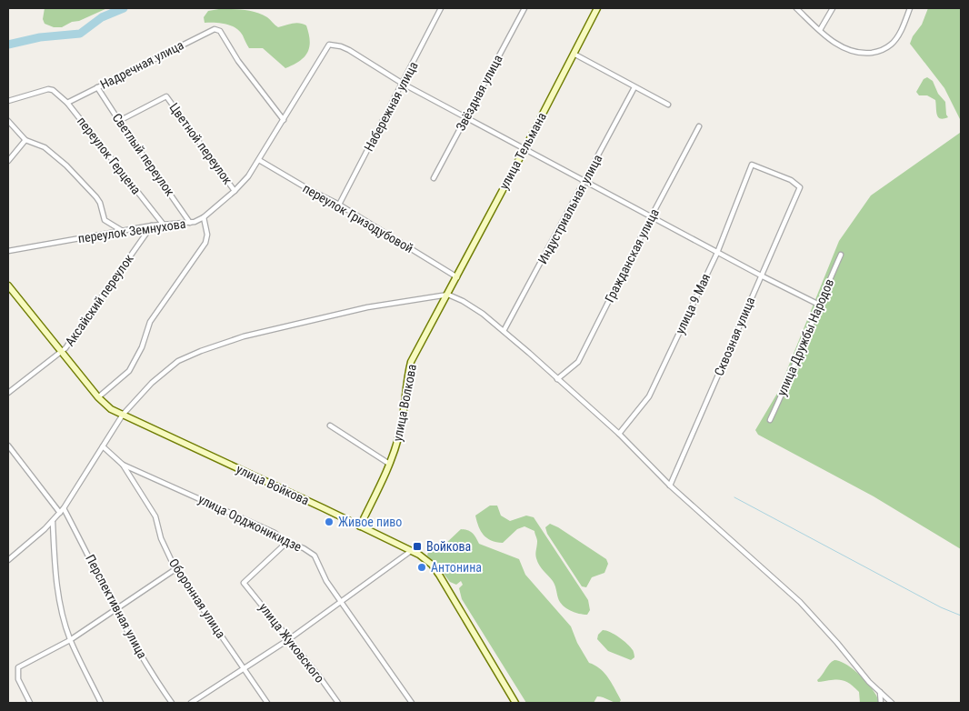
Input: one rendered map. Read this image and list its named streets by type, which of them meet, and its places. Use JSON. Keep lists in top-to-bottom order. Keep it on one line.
{"streets":{"street":["Надречная улица","Звёздная улица","Набережная улица","Цветной переулок","улица Тельмана","Светлый переулок","переулок Герцена","Индустриальная улица","переулок Гризодубовой","переулок Земнухова","Гражданская улица","Аксайский переулок","улица 9 Мая","Сквозная улица","улица Дружбы Народов","улица Волкова","улица Войкова","улица Орджоникидзе","Оборонная улица","Перспективная улица","улица Жуковского"]},"crossings":[["Надречная улица","Светлый переулок"],["Надречная улица","переулок Герцена"],["Надречная улица","переулок Земнухова"],["Набережная улица","переулок Гризодубовой"],["Набережная улица","переулок Земнухова"],["Цветной переулок","Светлый переулок"],["Цветной переулок","переулок Земнухова"],["улица Тельмана","переулок Гризодубовой"],["улица Тельмана","улица Волкова"],["Светлый переулок","переулок Земнухова"],["переулок Герцена","переулок Земнухова"],["переулок Гризодубовой","переулок Земнухова"],["переулок Земнухова","Аксайский переулок"],["Аксайский переулок","улица Войкова"],["улица 9 Мая","Сквозная улица"],["улица Волкова","улица Войкова"],["улица Орджоникидзе","Оборонная улица"],["улица Орджоникидзе","улица Жуковского"]],"places":{"other":["Живое пиво","Антонина"],"transit":["Войкова"]}}
